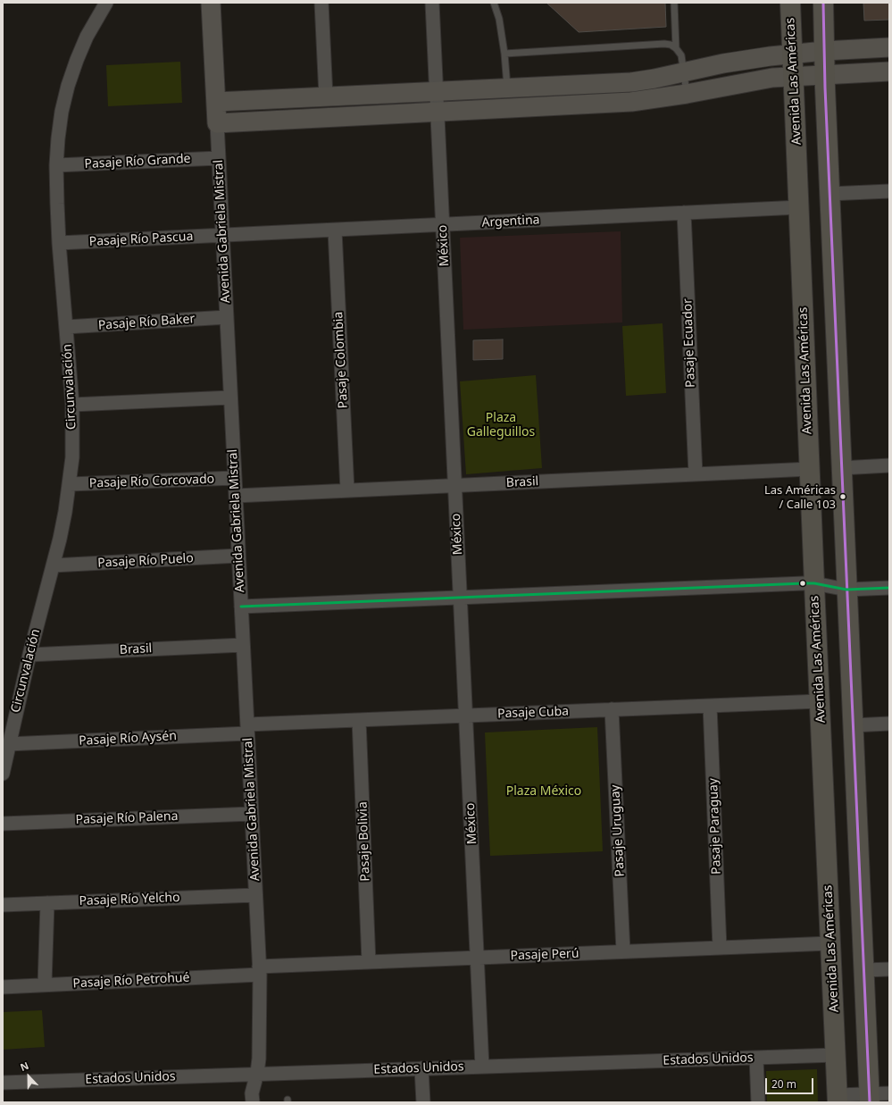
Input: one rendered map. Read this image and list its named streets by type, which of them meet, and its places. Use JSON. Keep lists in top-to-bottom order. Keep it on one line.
{"streets":{"main road":["Avenida Las Américas"],"street":["Pasaje Río Grande","Argentina","Avenida Gabriela Mistral","Pasaje Río Pascua","México","Pasaje Río Baker","Pasaje Ecuador","Pasaje Colombia","Circunvalación","Pasaje Río Corcovado","Brasil","Pasaje Río Puelo","Pasaje Cuba","Pasaje Río Aysén","Pasaje Río Palena","Pasaje Paraguay","Pasaje Uruguay","Pasaje Bolivia","Pasaje Río Yelcho","Pasaje Perú","Pasaje Río Petrohué","Estados Unidos"]},"crossings":[["Avenida Las Américas","Argentina"],["Avenida Las Américas","Brasil"],["Avenida Las Américas","Pasaje Cuba"],["Avenida Las Américas","Pasaje Perú"],["Avenida Las Américas","Estados Unidos"],["Pasaje Río Grande","Avenida Gabriela Mistral"],["Pasaje Río Grande","Circunvalación"],["Argentina","Avenida Gabriela Mistral"],["Argentina","Pasaje Río Pascua"],["Argentina","México"],["Argentina","Pasaje Ecuador"],["Argentina","Pasaje Colombia"],["Avenida Gabriela Mistral","Pasaje Río Pascua"],["Avenida Gabriela Mistral","Pasaje Río Baker"],["Avenida Gabriela Mistral","Pasaje Río Corcovado"],["Avenida Gabriela Mistral","Brasil"],["Avenida Gabriela Mistral","Pasaje Río Puelo"],["Avenida Gabriela Mistral","Pasaje Cuba"],["Avenida Gabriela Mistral","Pasaje Río Aysén"],["Avenida Gabriela Mistral","Pasaje Río Palena"],["Avenida Gabriela Mistral","Pasaje Río Yelcho"],["Avenida Gabriela Mistral","Pasaje Perú"],["Avenida Gabriela Mistral","Pasaje Río Petrohué"],["Avenida Gabriela Mistral","Estados Unidos"],["Pasaje Río Pascua","Circunvalación"],["México","Brasil"],["México","Pasaje Cuba"],["México","Pasaje Perú"],["México","Estados Unidos"],["Pasaje Río Baker","Circunvalación"],["Pasaje Ecuador","Brasil"],["Pasaje Colombia","Brasil"],["Circunvalación","Pasaje Río Corcovado"],["Circunvalación","Brasil"],["Circunvalación","Pasaje Río Puelo"],["Circunvalación","Pasaje Río Aysén"],["Pasaje Cuba","Pasaje Río Aysén"],["Pasaje Cuba","Pasaje Paraguay"],["Pasaje Cuba","Pasaje Uruguay"],["Pasaje Cuba","Pasaje Bolivia"],["Pasaje Paraguay","Pasaje Perú"],["Pasaje Uruguay","Pasaje Perú"],["Pasaje Bolivia","Pasaje Perú"],["Pasaje Perú","Pasaje Río Petrohué"]],"parks":["Plaza Galleguillos","Plaza México"],"places":["Las Américas / Calle 103"],"scale_bar":"20 m","north":"top"}
